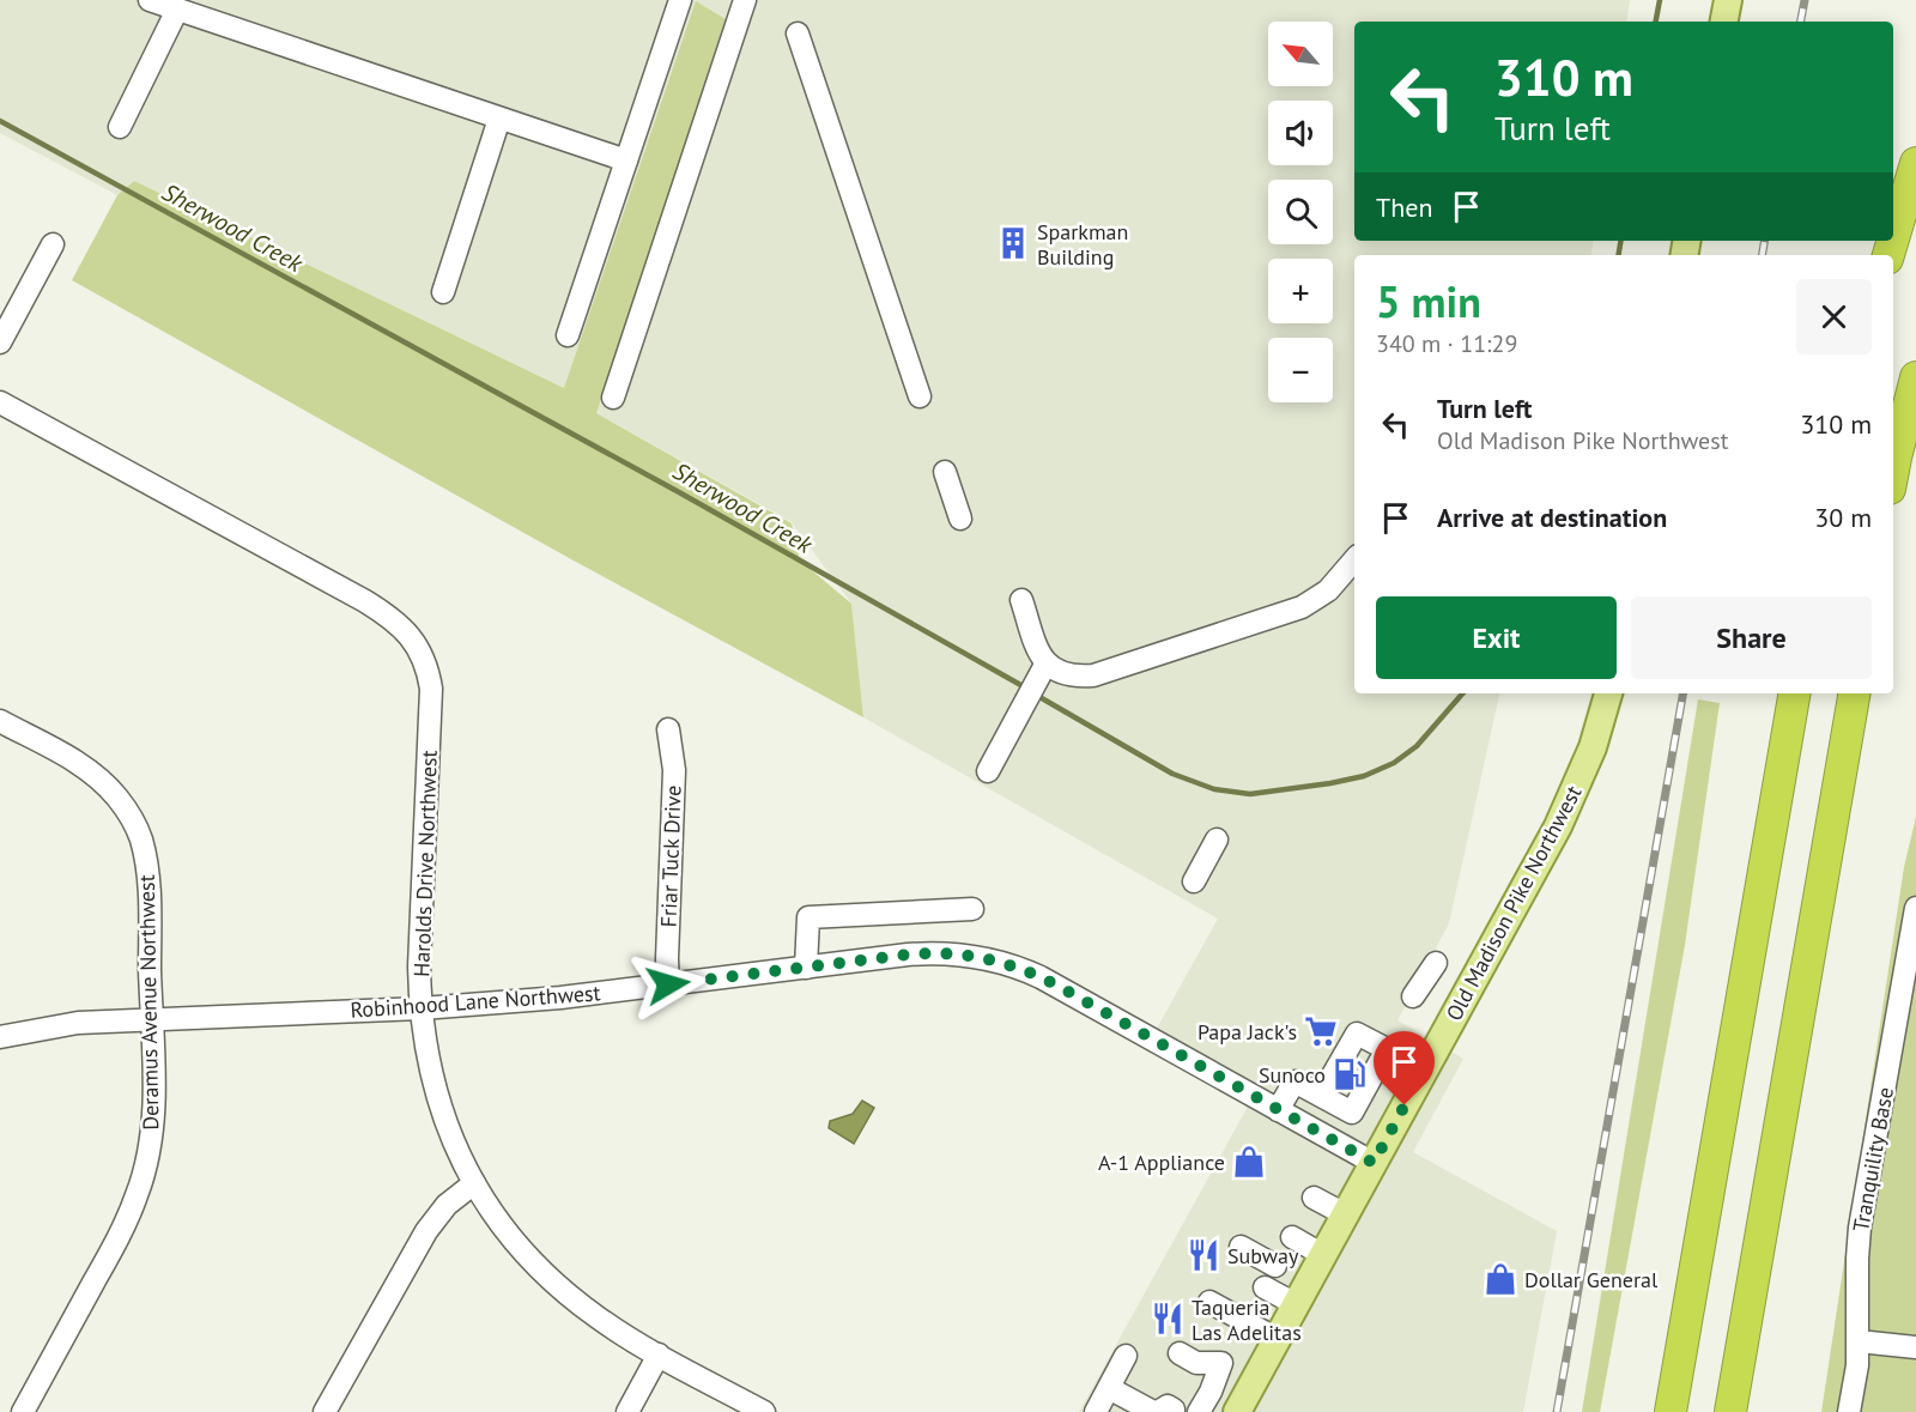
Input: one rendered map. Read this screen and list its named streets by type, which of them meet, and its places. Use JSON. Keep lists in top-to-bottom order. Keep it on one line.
{"streets":{"main road":["Old Madison Pike Northwest"],"street":["Friar Tuck Drive","Harolds Drive Northwest","Robinhood Lane Northwest","Deramus Avenue Northwest","Tranquility Base"]},"crossings":[["Friar Tuck Drive","Robinhood Lane Northwest"],["Harolds Drive Northwest","Robinhood Lane Northwest"],["Old Madison Pike Northwest","Robinhood Lane Northwest"],["Robinhood Lane Northwest","Deramus Avenue Northwest"]],"water":["Sherwood Creek"],"places":{"building":["Sparkman Building"],"supermarket":["Papa Jack's"],"fuel station":["Sunoco"],"shop":["A-1 Appliance","Dollar General"],"restaurant":["Subway","Taqueria Las Adelitas"]},"north":"top left","page":{"map_buttons":["+","−"],"turn":["310 m","Turn left"],"then":"Then","heading":["5 min","340 m · 11:29"],"list":[{"name":"Turn left","note":"Old Madison Pike Northwest","value":"310 m"},{"name":"Arrive at destination","value":"30 m"}],"buttons":["Exit","Share"]}}
